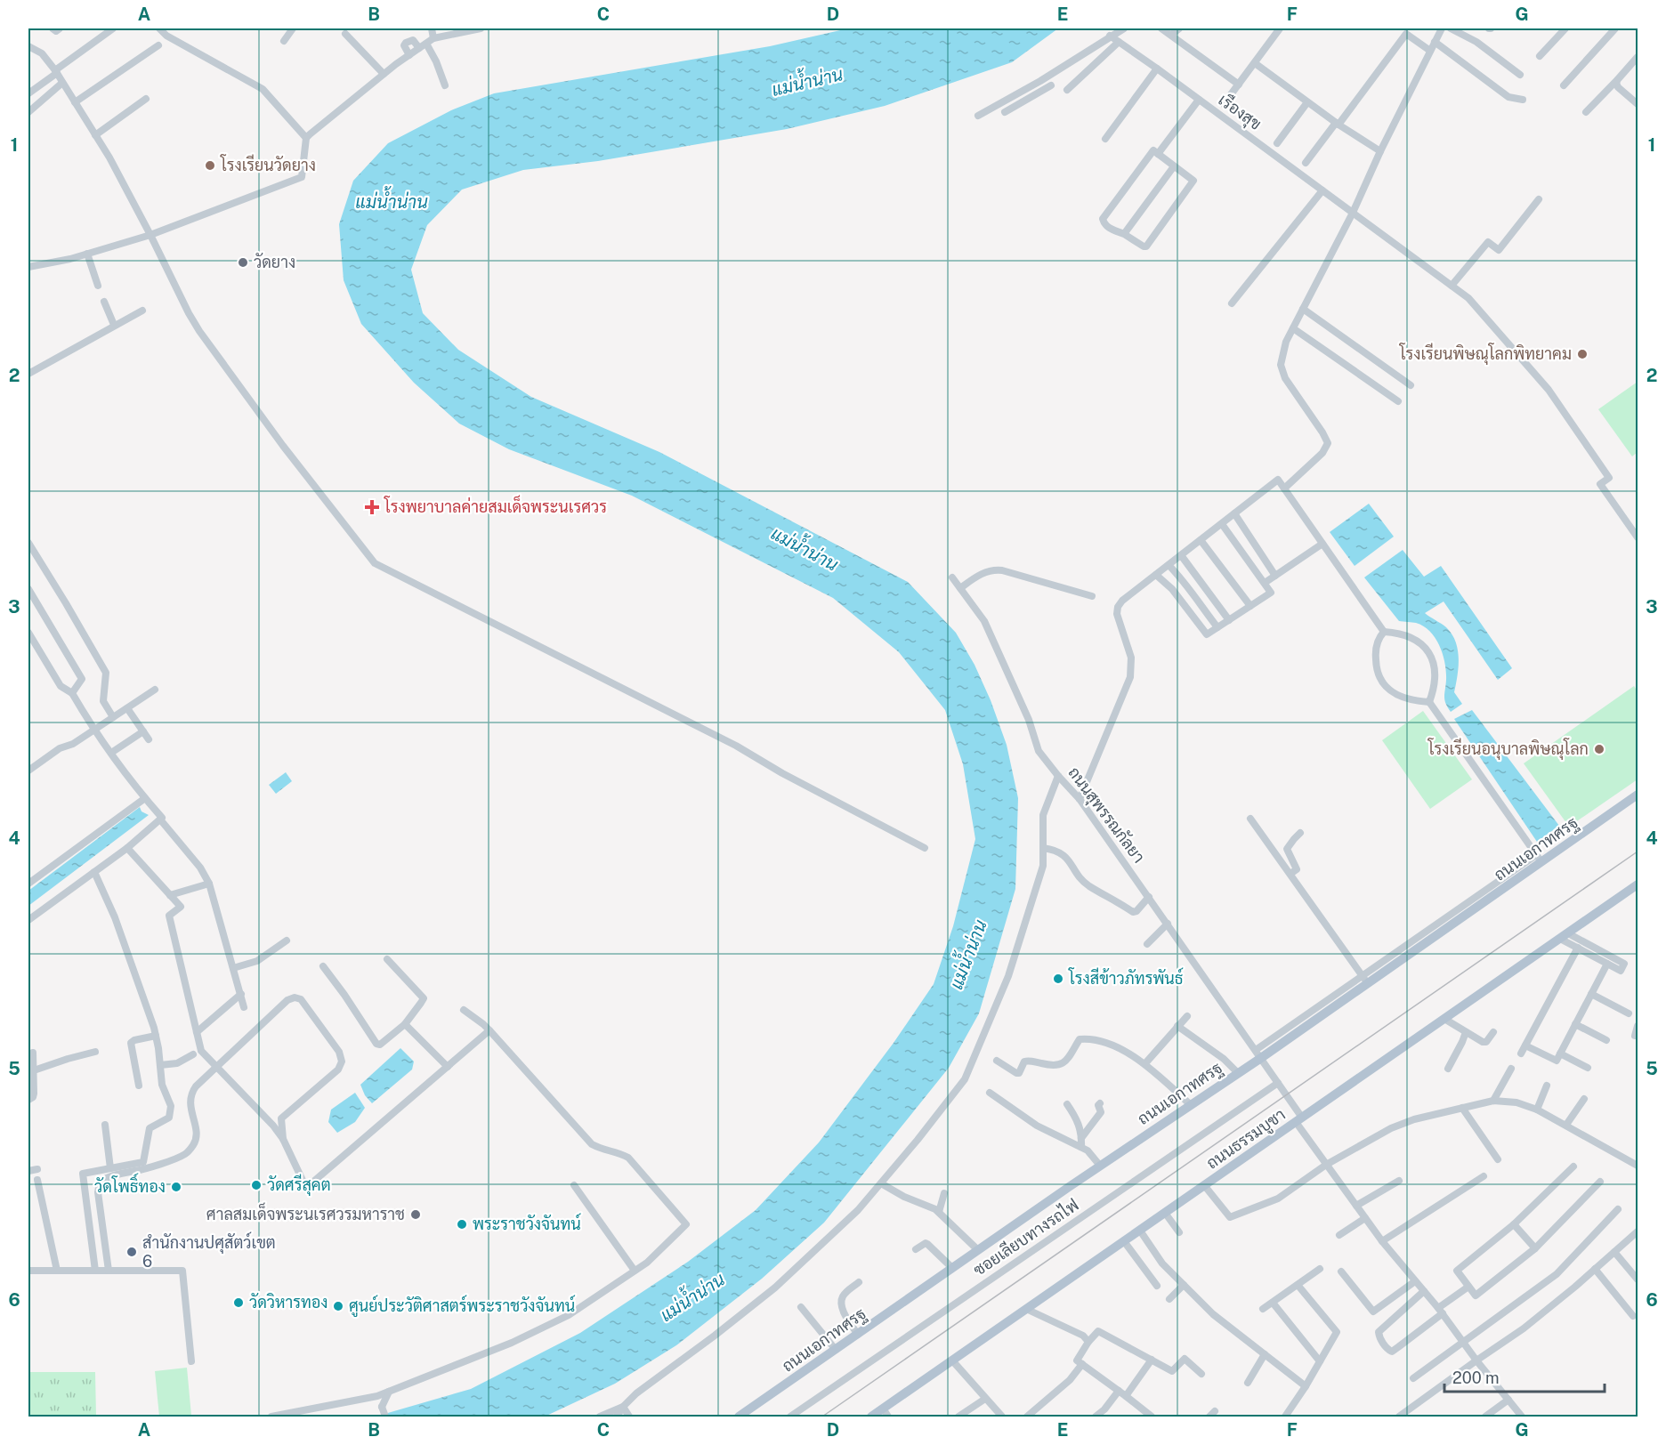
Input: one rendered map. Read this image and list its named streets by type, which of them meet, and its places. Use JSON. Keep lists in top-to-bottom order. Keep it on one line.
{"streets":{"main road":["ถนนเอกาทศรฐ","ถนนธรรมบูชา"],"street":["เรืองสุข","ถนนสุพรรณกัลยา","ซอยเลียบทางรถไฟ"]},"crossings":[["ถนนสุพรรณกัลยา","ถนนเอกาทศรฐ"],["ถนนสุพรรณกัลยา","ถนนธรรมบูชา"],["ถนนสุพรรณกัลยา","ซอยเลียบทางรถไฟ"]],"water":["แม่น้ำน่าน"],"places":{"other":["โรงเรียนวัดยาง","วัดยาง","โรงเรียนพิษณุโลกพิทยาคม","โรงเรียนอนุบาลพิษณุโลก","โรงสีข้าวภัทรพันธ์","วัดศรีสุคต","วัดโพธิ์ทอง","ศาลสมเด็จพระนเรศวรมหาราช","พระราชวังจันทน์","สำนักงานปศุสัตว์เขต 6","วัดวิหารทอง","ศูนย์ประวัติศาสตร์พระราชวังจันทน์"],"health":["โรงพยาบาลค่ายสมเด็จพระนเรศวร"]},"scale_bar":"200 m","grid":{"columns":["A","B","C","D","E","F","G"],"rows":["1","2","3","4","5","6"]}}
